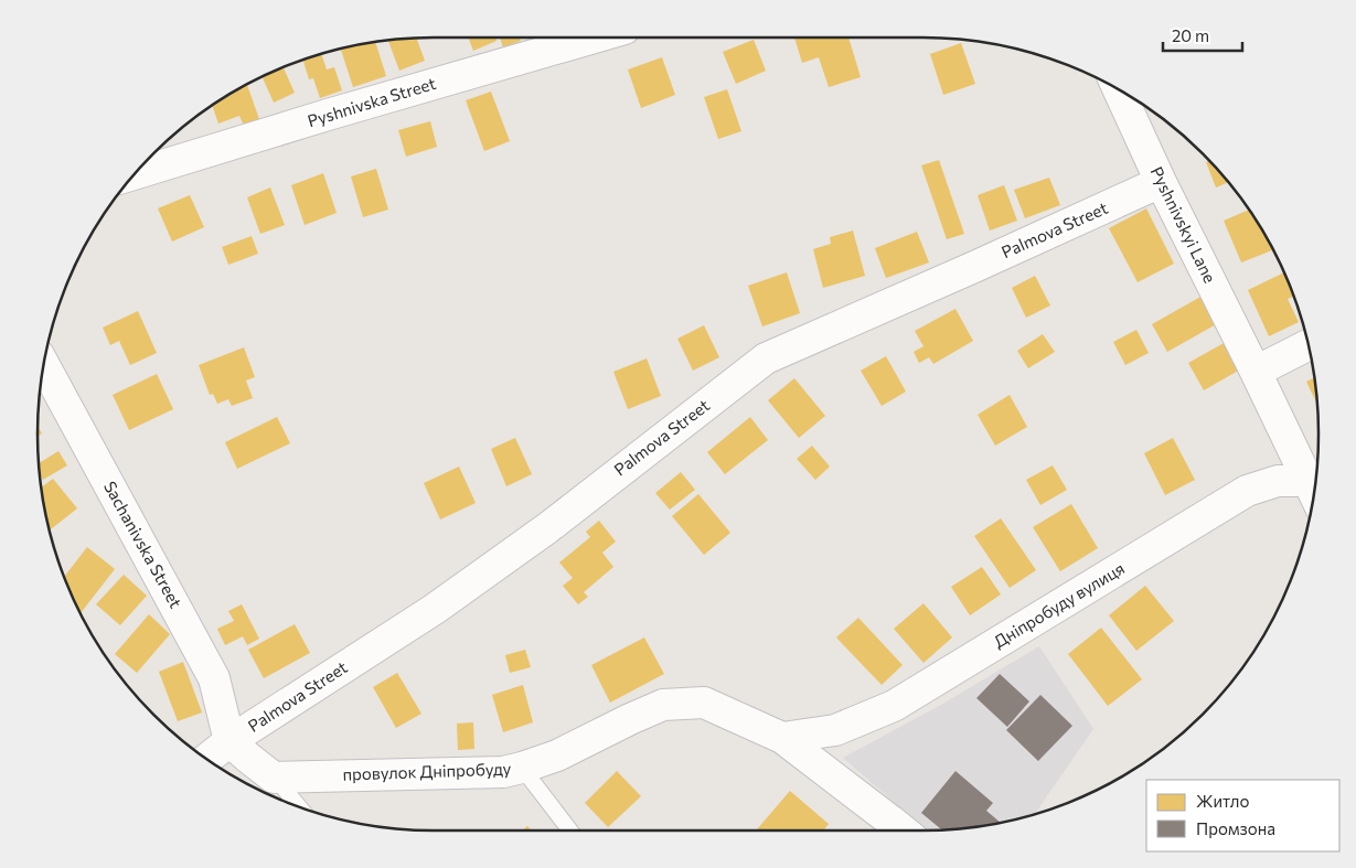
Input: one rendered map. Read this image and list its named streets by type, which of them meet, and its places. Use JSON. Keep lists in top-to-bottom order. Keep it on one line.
{"streets":{"street":["Pyshnivska Street","Pyshnivskyi Lane","Palmova Street","Sachanivska Street","Дніпробуду вулиця","провулок Дніпробуду"]},"crossings":[["Pyshnivskyi Lane","Palmova Street"],["Pyshnivskyi Lane","Дніпробуду вулиця"],["Palmova Street","Sachanivska Street"],["Дніпробуду вулиця","провулок Дніпробуду"]],"legend":["Житло","Промзона"],"scale_bar":"20 m"}
